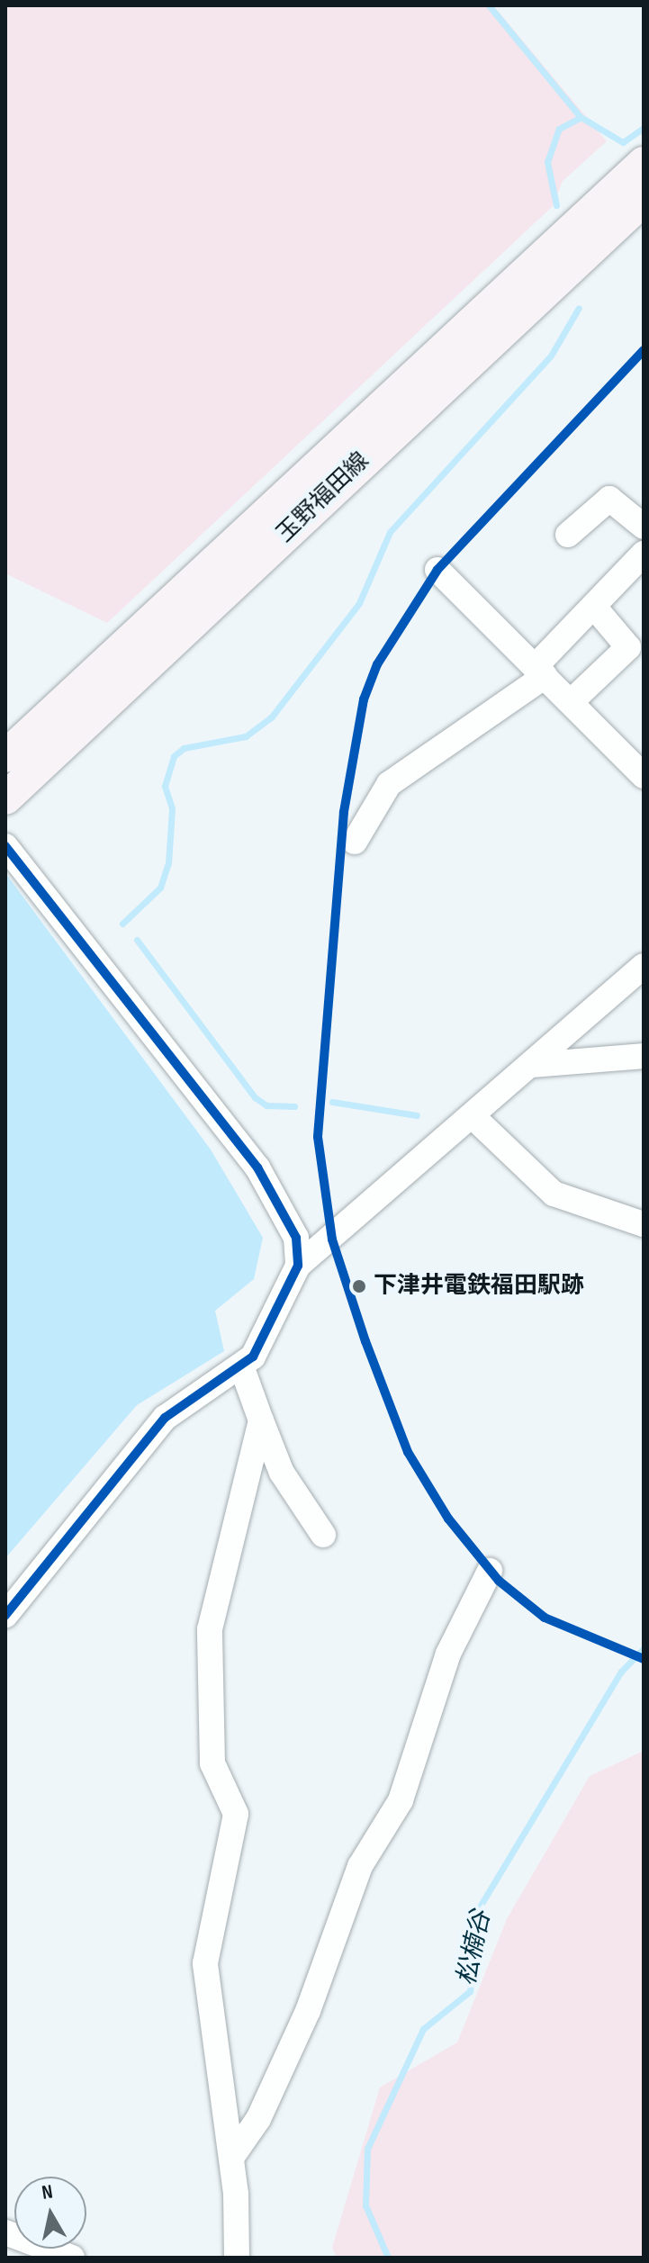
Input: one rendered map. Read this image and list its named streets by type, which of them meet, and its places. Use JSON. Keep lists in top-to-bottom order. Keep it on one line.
{"streets":{"main road":["玉野福田線"]},"water":["松楠谷"],"places":["下津井電鉄福田駅跡"],"north":"top"}
